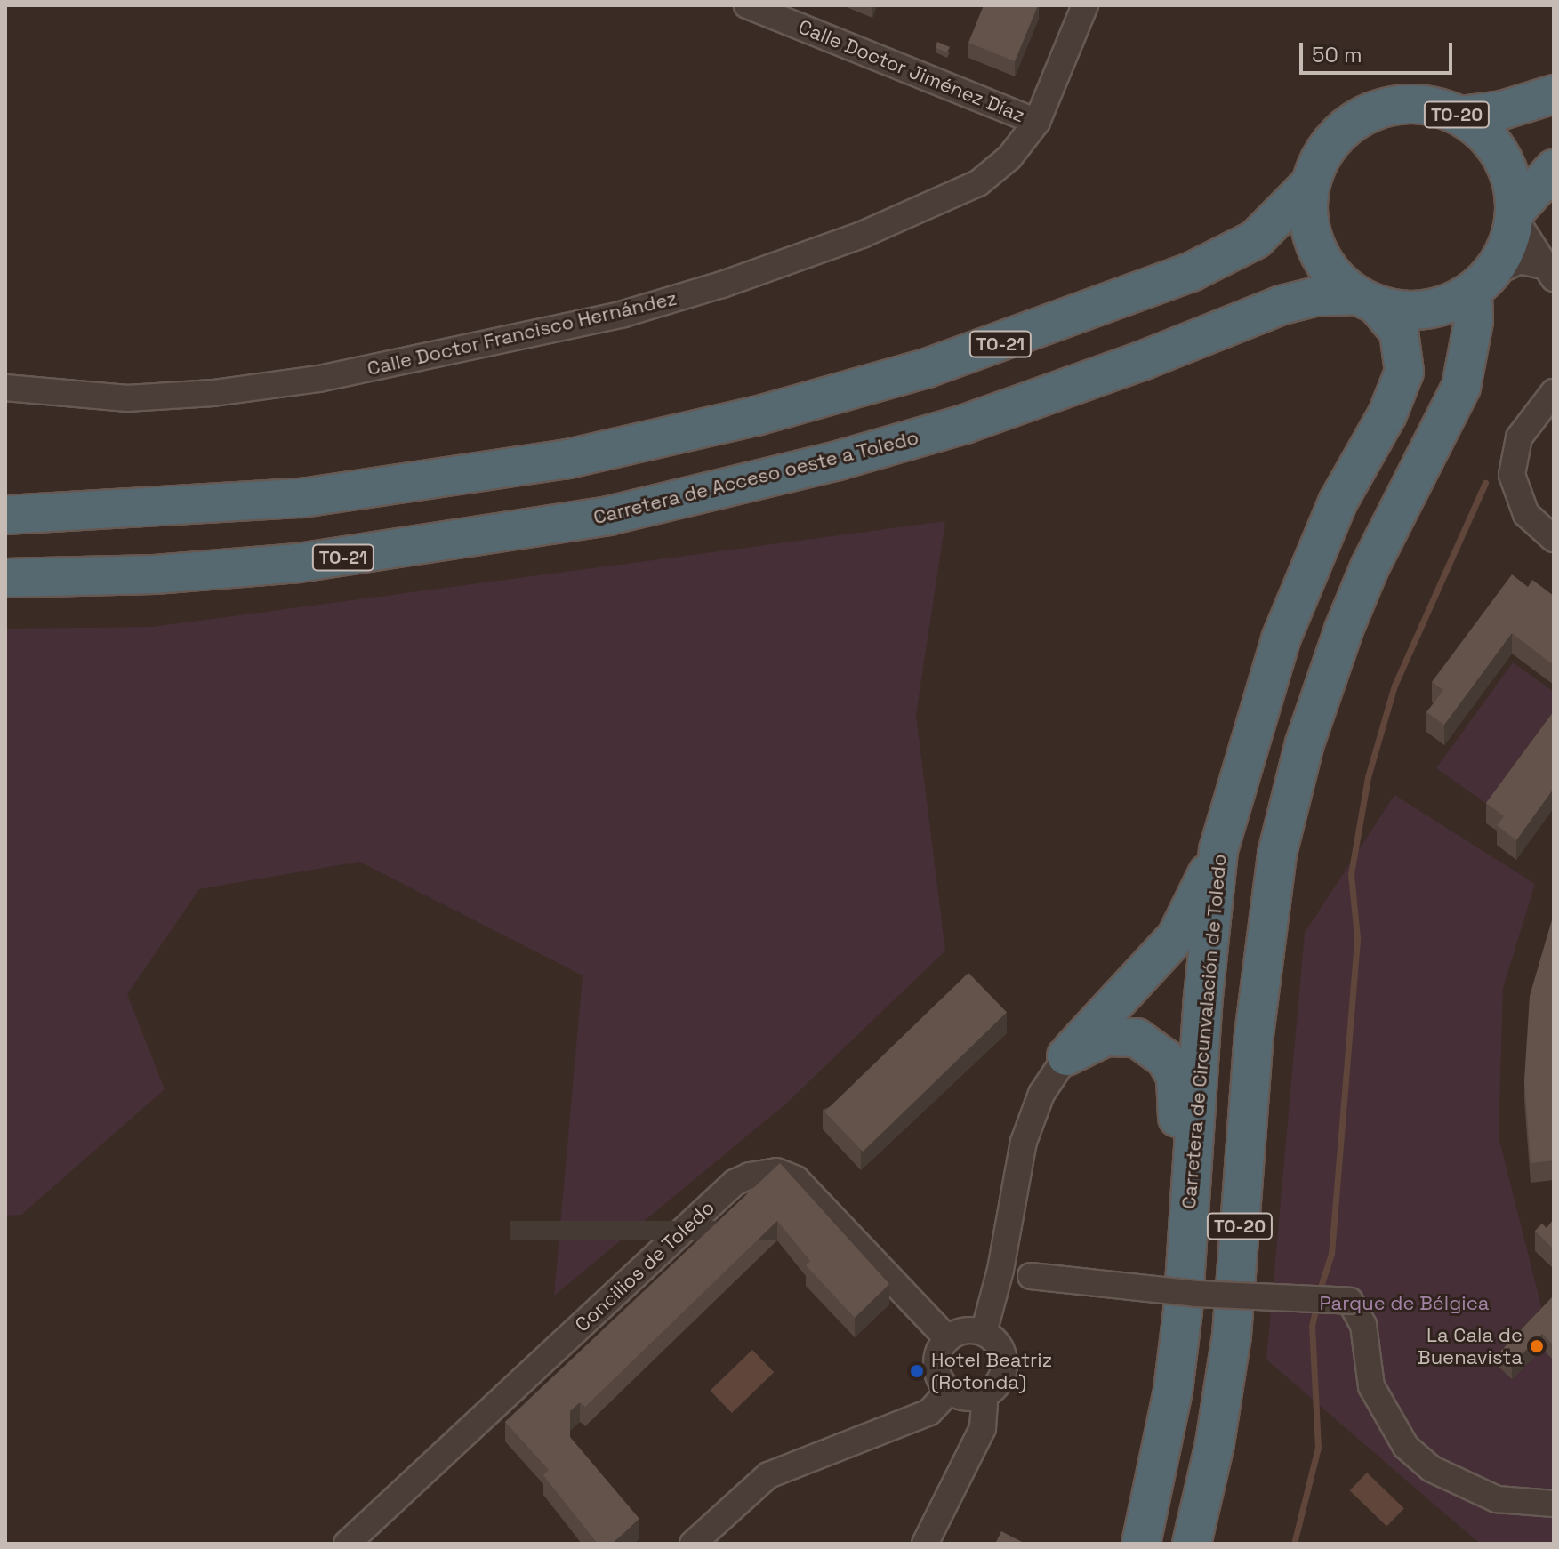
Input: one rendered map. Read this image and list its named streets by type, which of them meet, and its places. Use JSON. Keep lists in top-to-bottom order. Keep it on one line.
{"streets":{"highway":["TO-20","TO-21","Carretera de Acceso oeste a Toledo","Carretera de Circunvalación de Toledo"],"street":["Calle Doctor Jiménez Díaz","Calle Doctor Francisco Hernández","Concilios de Toledo"]},"crossings":[["Calle Doctor Jiménez Díaz","Calle Doctor Francisco Hernández"],["TO-21","Carretera de Acceso oeste a Toledo"],["TO-21","Carretera de Circunvalación de Toledo"],["Carretera de Acceso oeste a Toledo","Carretera de Circunvalación de Toledo"]],"parks":["Parque de Bélgica"],"places":["La Cala de Buenavista","Hotel Beatriz (Rotonda)"],"scale_bar":"50 m"}
